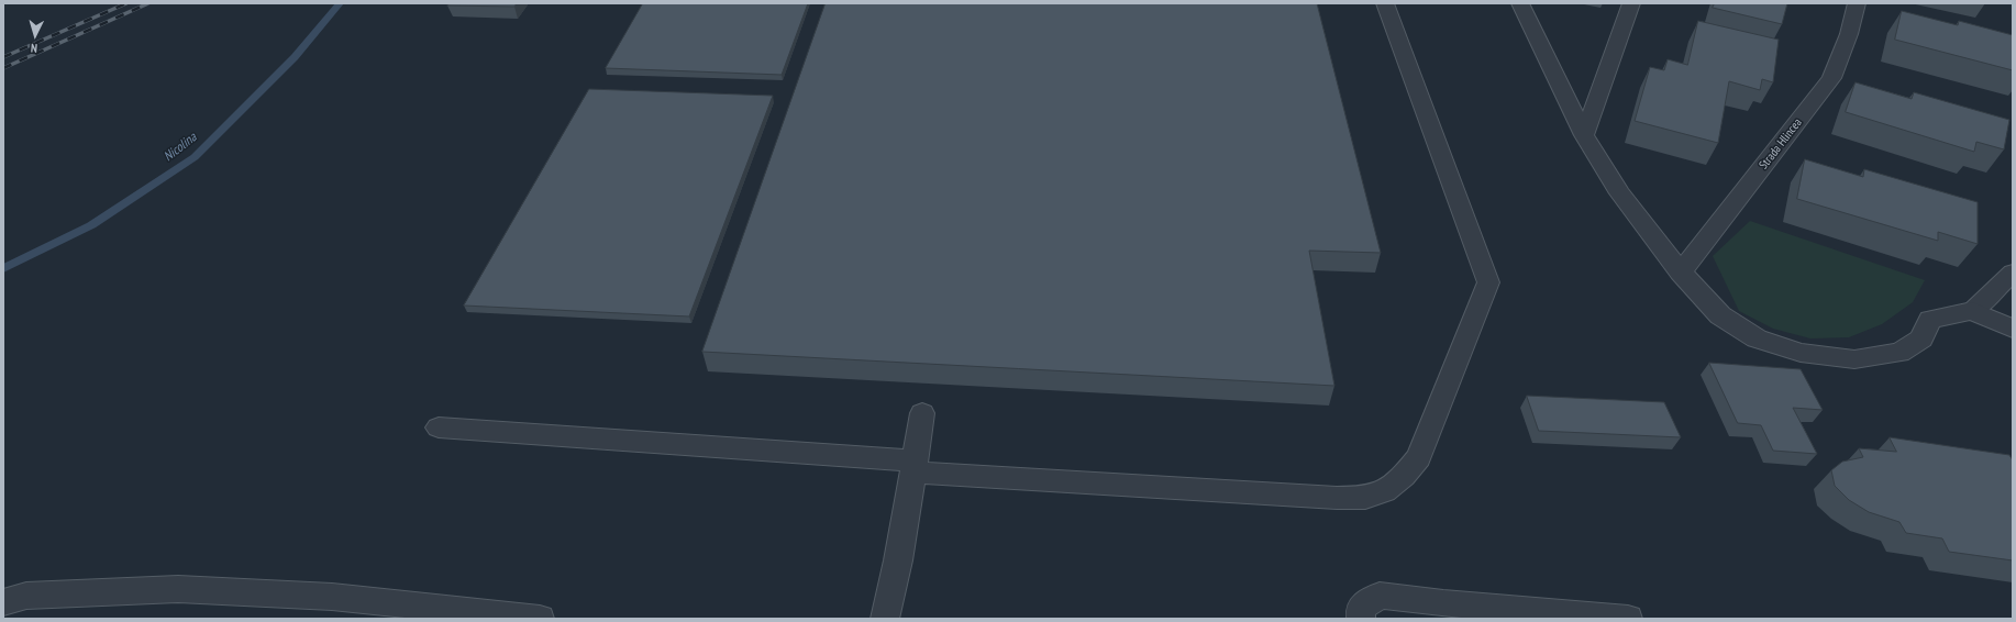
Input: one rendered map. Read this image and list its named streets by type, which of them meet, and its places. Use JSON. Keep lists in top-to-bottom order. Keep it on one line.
{"streets":{"street":["Strada Hlincea"]},"water":["Nicolina"],"north":"bottom"}
